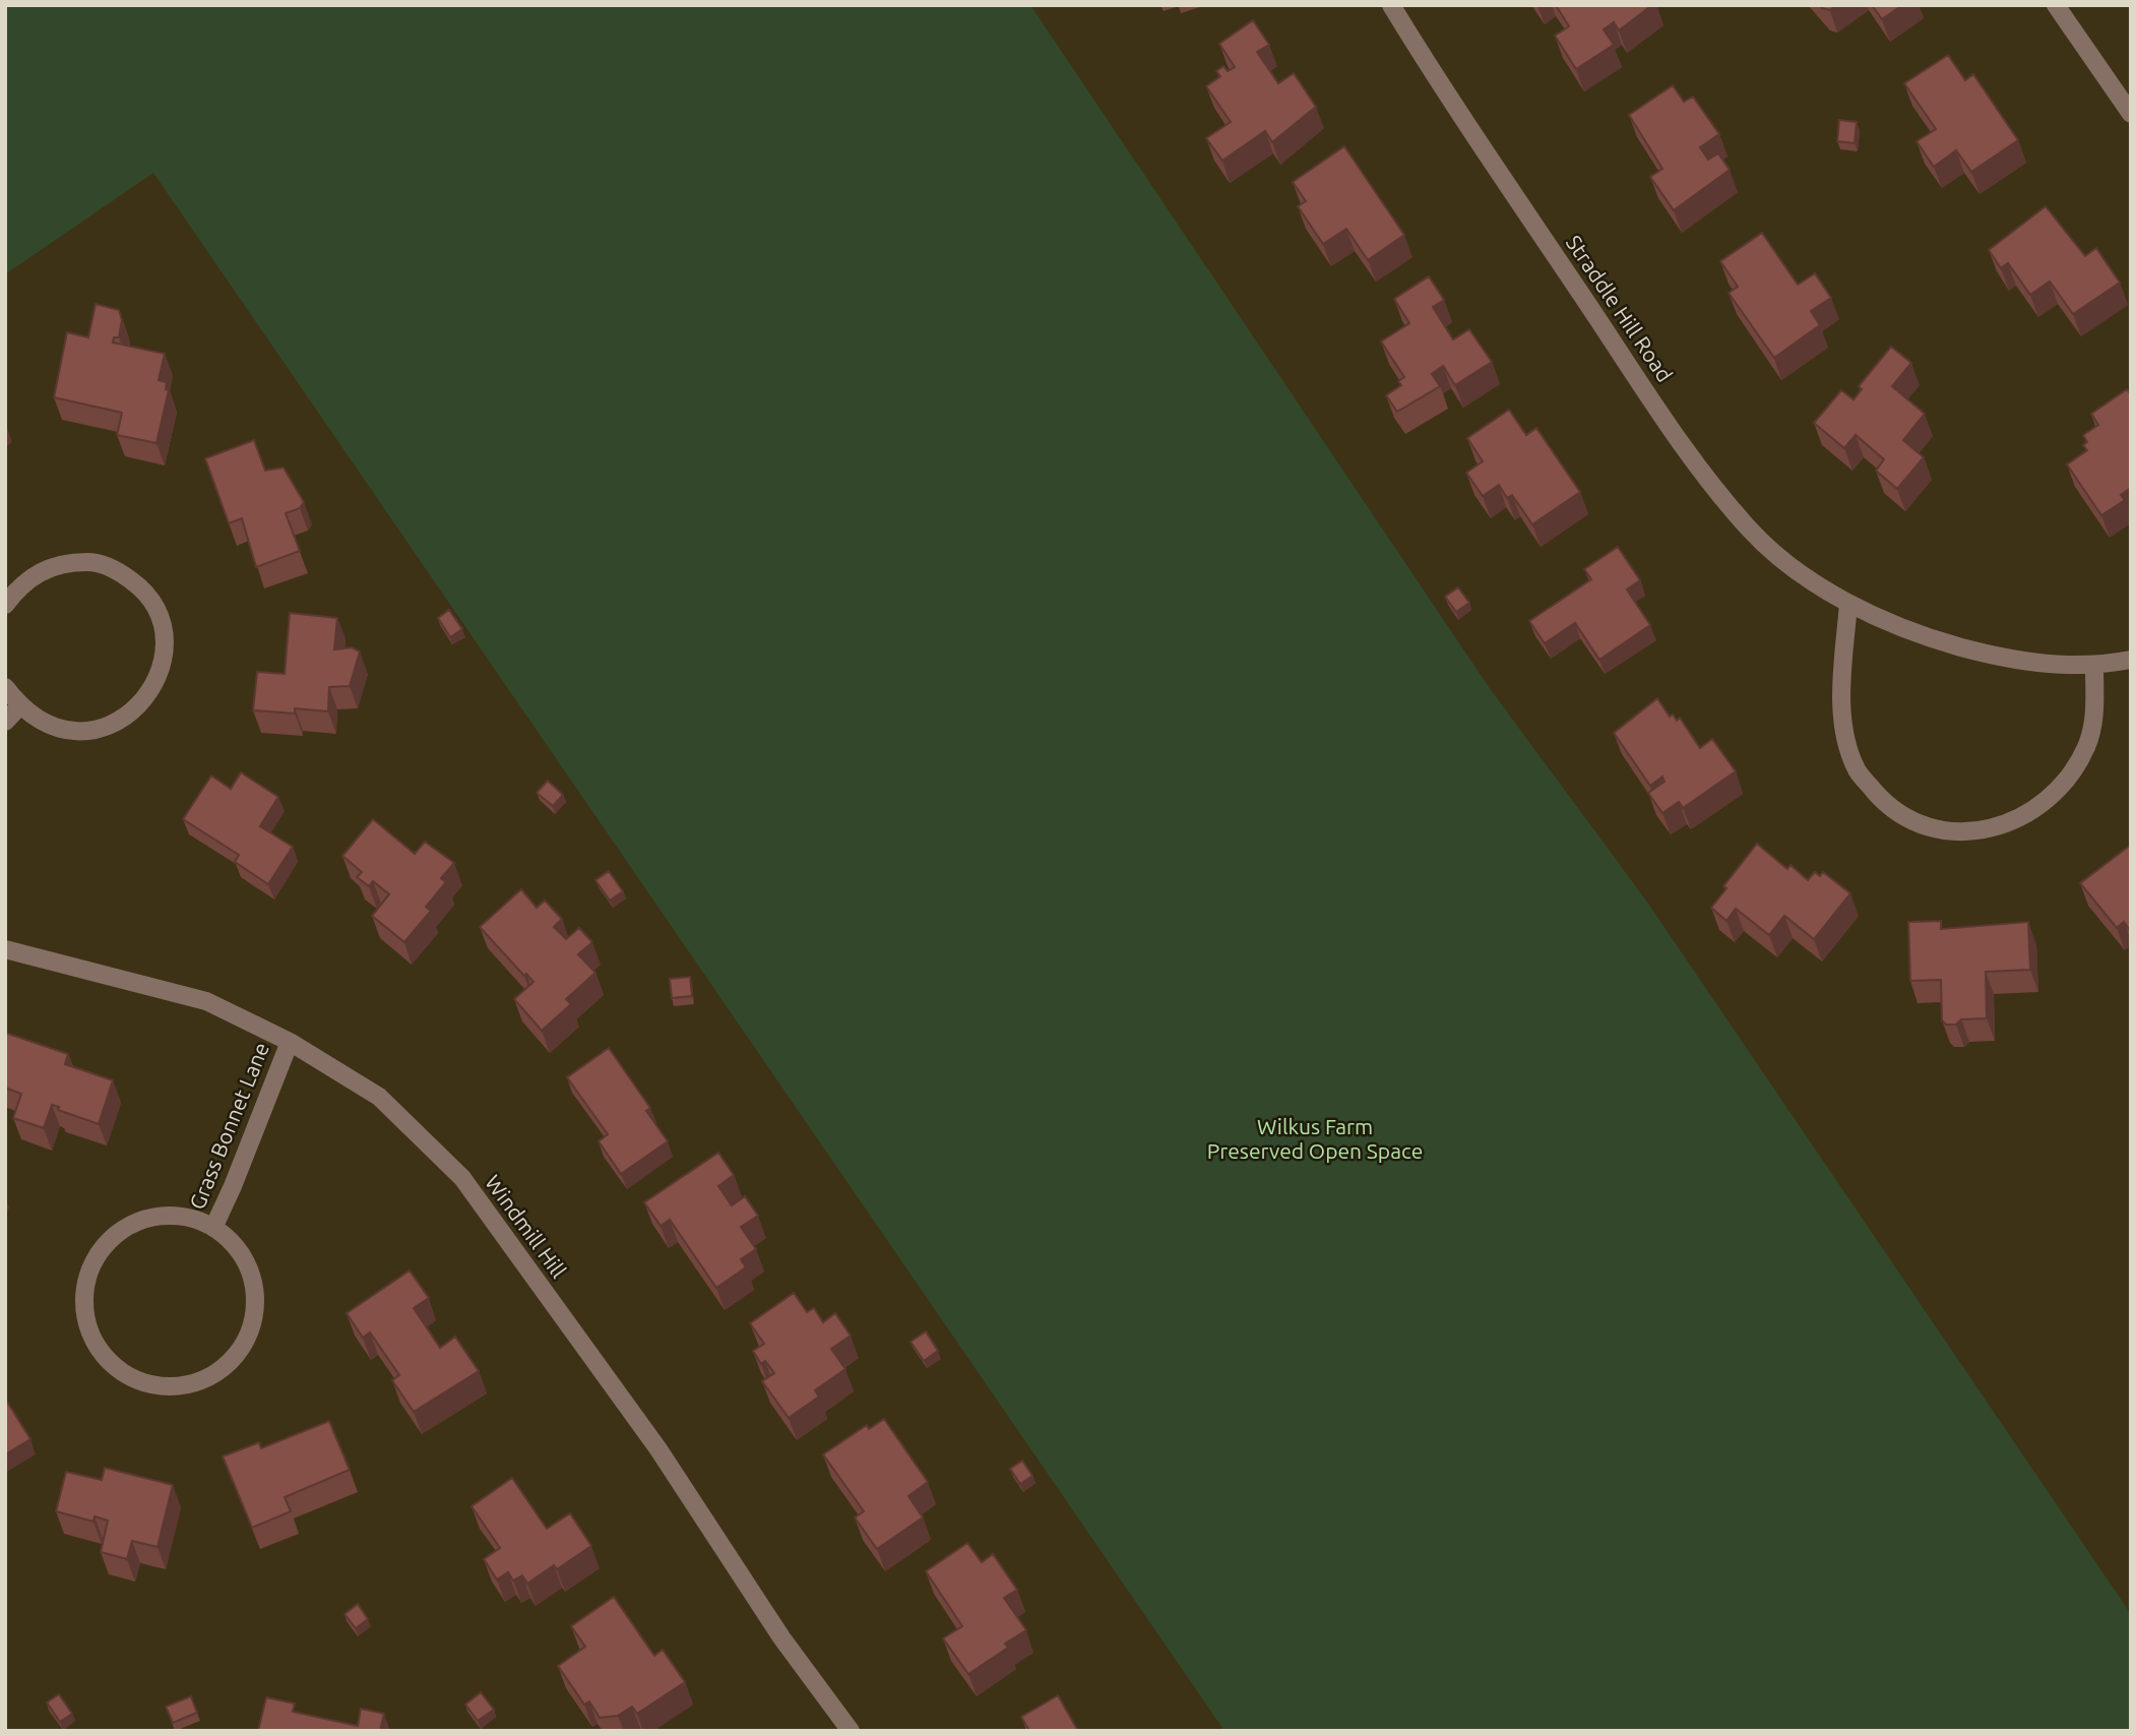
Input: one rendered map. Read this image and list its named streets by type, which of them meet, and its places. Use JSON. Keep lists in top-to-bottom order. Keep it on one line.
{"streets":{"street":["Straddle Hill Road","Grass Bonnet Lane","Windmill Hill"]},"crossings":[["Grass Bonnet Lane","Windmill Hill"]],"parks":["Wilkus Farm Preserved Open Space"]}
